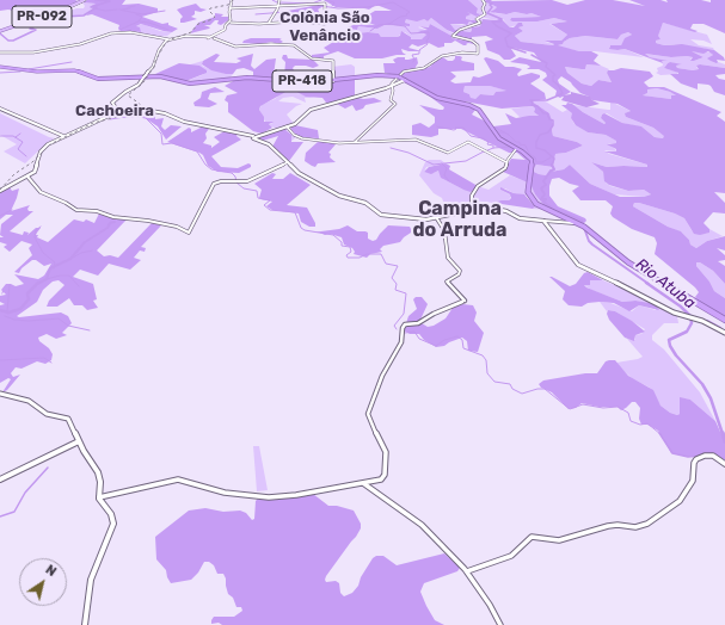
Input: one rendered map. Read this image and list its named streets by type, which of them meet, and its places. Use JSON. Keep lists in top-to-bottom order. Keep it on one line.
{"streets":{"highway":["PR-418"],"main road":["PR-092"]},"districts":["Colônia São Venâncio","Cachoeira","Campina do Arruda"],"water":["Rio Atuba"],"north":"top right"}
